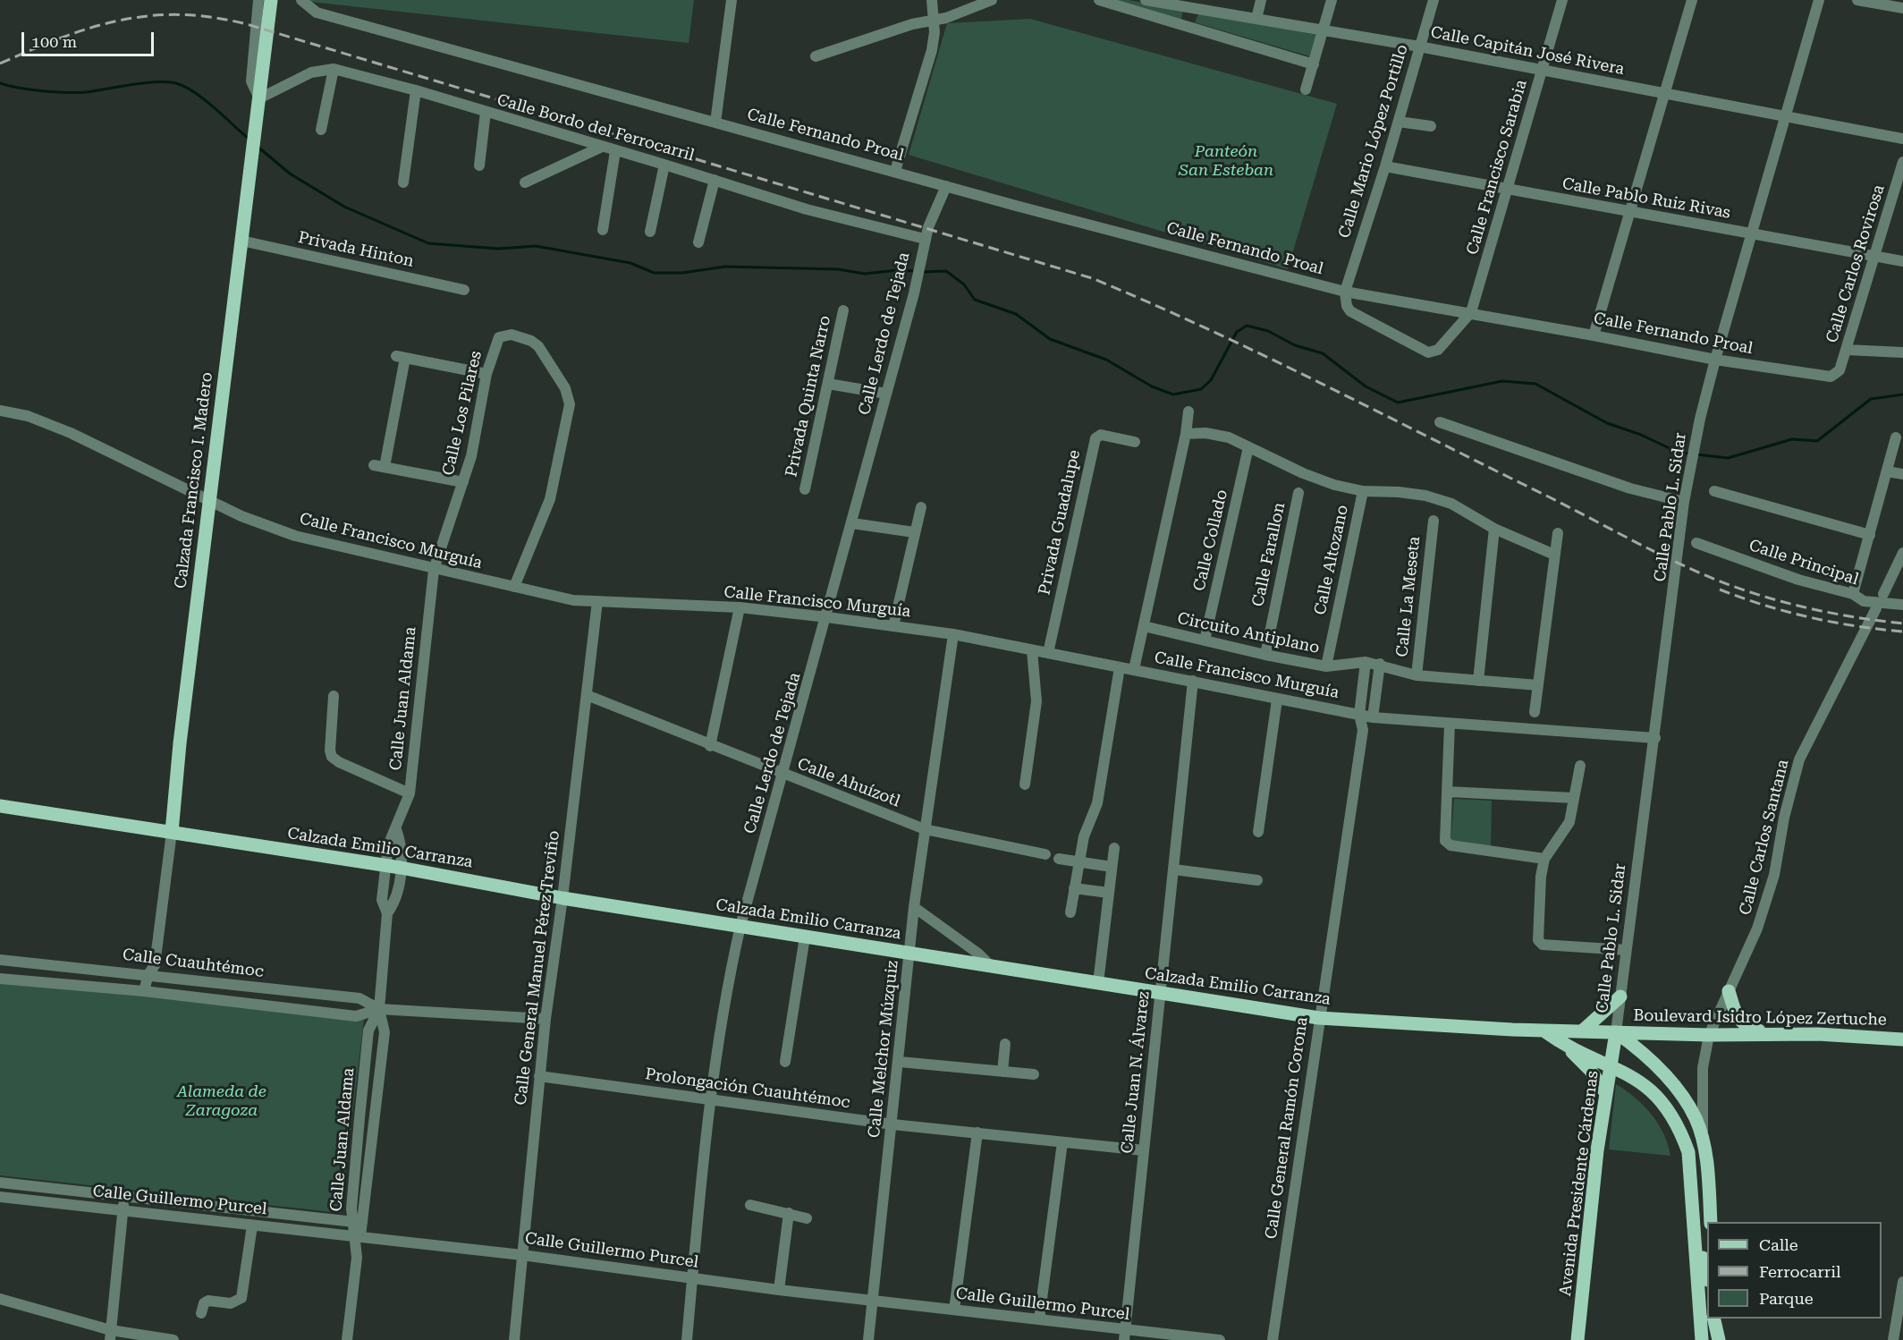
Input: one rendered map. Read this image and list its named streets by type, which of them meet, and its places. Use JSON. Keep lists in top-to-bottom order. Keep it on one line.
{"streets":{"main road":["Calzada Francisco I. Madero","Calzada Emilio Carranza","Boulevard Isidro López Zertuche","Avenida Presidente Cárdenas"],"street":["Calle Capitán José Rivera","Calle Bordo del Ferrocarril","Calle Fernando Proal","Calle Mario López Portillo","Calle Francisco Sarabia","Calle Pablo Ruiz Rivas","Privada Hinton","Calle Carlos Rovirosa","Calle Lerdo de Tejada","Privada Quinta Narro","Calle Los Pilares","Calle Pablo L. Sidar","Privada Guadalupe","Calle Collado","Calle Francisco Murguía","Calle Farallon","Calle Altozano","Calle Principal","Calle La Meseta","Circuito Antiplano","Calle Juan Aldama","Calle Ahuízotl","Calle Carlos Santana","Calle Cuauhtémoc","Calle General Manuel Pérez Treviño","Calle Melchor Múzquiz","Calle Juan N. Álvarez","Prolongación Cuauhtémoc","Calle General Ramón Corona","Calle Guillermo Purcel"]},"crossings":[["Calle Capitán José Rivera","Calle Mario López Portillo"],["Calle Capitán José Rivera","Calle Francisco Sarabia"],["Calle Capitán José Rivera","Calle Pablo L. Sidar"],["Calle Bordo del Ferrocarril","Calle Lerdo de Tejada"],["Calle Bordo del Ferrocarril","Calzada Francisco I. Madero"],["Calle Fernando Proal","Calle Mario López Portillo"],["Calle Fernando Proal","Calle Francisco Sarabia"],["Calle Fernando Proal","Calle Carlos Rovirosa"],["Calle Fernando Proal","Calle Lerdo de Tejada"],["Calle Fernando Proal","Calle Pablo L. Sidar"],["Calle Mario López Portillo","Calle Pablo Ruiz Rivas"],["Calle Francisco Sarabia","Calle Pablo Ruiz Rivas"],["Calle Pablo Ruiz Rivas","Calle Carlos Rovirosa"],["Calle Pablo Ruiz Rivas","Calle Pablo L. Sidar"],["Privada Hinton","Calzada Francisco I. Madero"],["Calle Lerdo de Tejada","Calle Francisco Murguía"],["Calle Lerdo de Tejada","Calle Ahuízotl"],["Calle Lerdo de Tejada","Calzada Emilio Carranza"],["Calle Lerdo de Tejada","Prolongación Cuauhtémoc"],["Calle Lerdo de Tejada","Calle Guillermo Purcel"],["Calle Los Pilares","Calle Francisco Murguía"],["Calle Los Pilares","Calle Juan Aldama"],["Calzada Francisco I. Madero","Calle Francisco Murguía"],["Calzada Francisco I. Madero","Calzada Emilio Carranza"],["Calzada Francisco I. Madero","Calle Cuauhtémoc"],["Calle Pablo L. Sidar","Calle Francisco Murguía"],["Calle Pablo L. Sidar","Calzada Emilio Carranza"],["Calle Pablo L. Sidar","Boulevard Isidro López Zertuche"],["Calle Pablo L. Sidar","Avenida Presidente Cárdenas"],["Privada Guadalupe","Calle Francisco Murguía"],["Calle Collado","Circuito Antiplano"],["Calle Francisco Murguía","Calle Juan Aldama"],["Calle Francisco Murguía","Calle General Manuel Pérez Treviño"],["Calle Francisco Murguía","Calle Melchor Múzquiz"],["Calle Francisco Murguía","Calle Juan N. Álvarez"],["Calle Francisco Murguía","Calle General Ramón Corona"],["Calle Farallon","Circuito Antiplano"],["Calle Altozano","Circuito Antiplano"],["Calle La Meseta","Circuito Antiplano"],["Calle Juan Aldama","Calzada Emilio Carranza"],["Calle Juan Aldama","Calle Cuauhtémoc"],["Calle Juan Aldama","Calle Guillermo Purcel"],["Calle Ahuízotl","Calle General Manuel Pérez Treviño"],["Calle Ahuízotl","Calle Melchor Múzquiz"],["Calle Carlos Santana","Boulevard Isidro López Zertuche"],["Calzada Emilio Carranza","Calle General Manuel Pérez Treviño"],["Calzada Emilio Carranza","Boulevard Isidro López Zertuche"],["Calzada Emilio Carranza","Calle Melchor Múzquiz"],["Calzada Emilio Carranza","Calle Juan N. Álvarez"],["Calzada Emilio Carranza","Calle General Ramón Corona"],["Calzada Emilio Carranza","Avenida Presidente Cárdenas"],["Calle Cuauhtémoc","Calle General Manuel Pérez Treviño"],["Calle General Manuel Pérez Treviño","Prolongación Cuauhtémoc"],["Calle General Manuel Pérez Treviño","Calle Guillermo Purcel"],["Boulevard Isidro López Zertuche","Avenida Presidente Cárdenas"],["Calle Melchor Múzquiz","Prolongación Cuauhtémoc"],["Calle Melchor Múzquiz","Calle Guillermo Purcel"],["Calle Juan N. Álvarez","Prolongación Cuauhtémoc"],["Calle Juan N. Álvarez","Calle Guillermo Purcel"]],"parks":["Panteón San Esteban","Alameda de Zaragoza"],"legend":["Calle","Ferrocarril","Parque"],"scale_bar":"100 m"}
